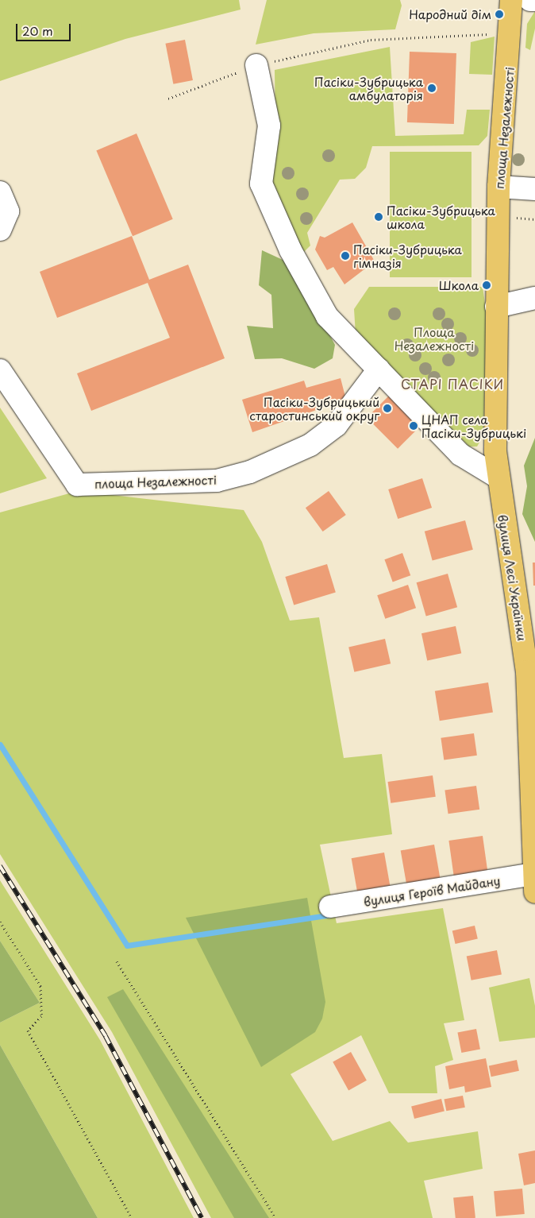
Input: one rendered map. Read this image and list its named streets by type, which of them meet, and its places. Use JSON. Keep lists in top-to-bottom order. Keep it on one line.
{"streets":{"main road":["площа Незалежності","вулиця Лесі Українки"],"street":["вулиця Героїв Майдану"]},"crossings":[["площа Незалежності","вулиця Лесі Українки"],["вулиця Лесі Українки","вулиця Героїв Майдану"]],"districts":["СТАРІ ПАСІКИ"],"parks":["Площа Незалежності"],"places":["Народний дім","Пасіки-Зубрицька амбулаторія","Пасіки-Зубрицька школа","Пасіки-Зубрицька гімназія","Школа","Пасіки-Зубрицький старостинський округ","ЦНАП села Пасіки-Зубрицькі"],"scale_bar":"20 m"}
